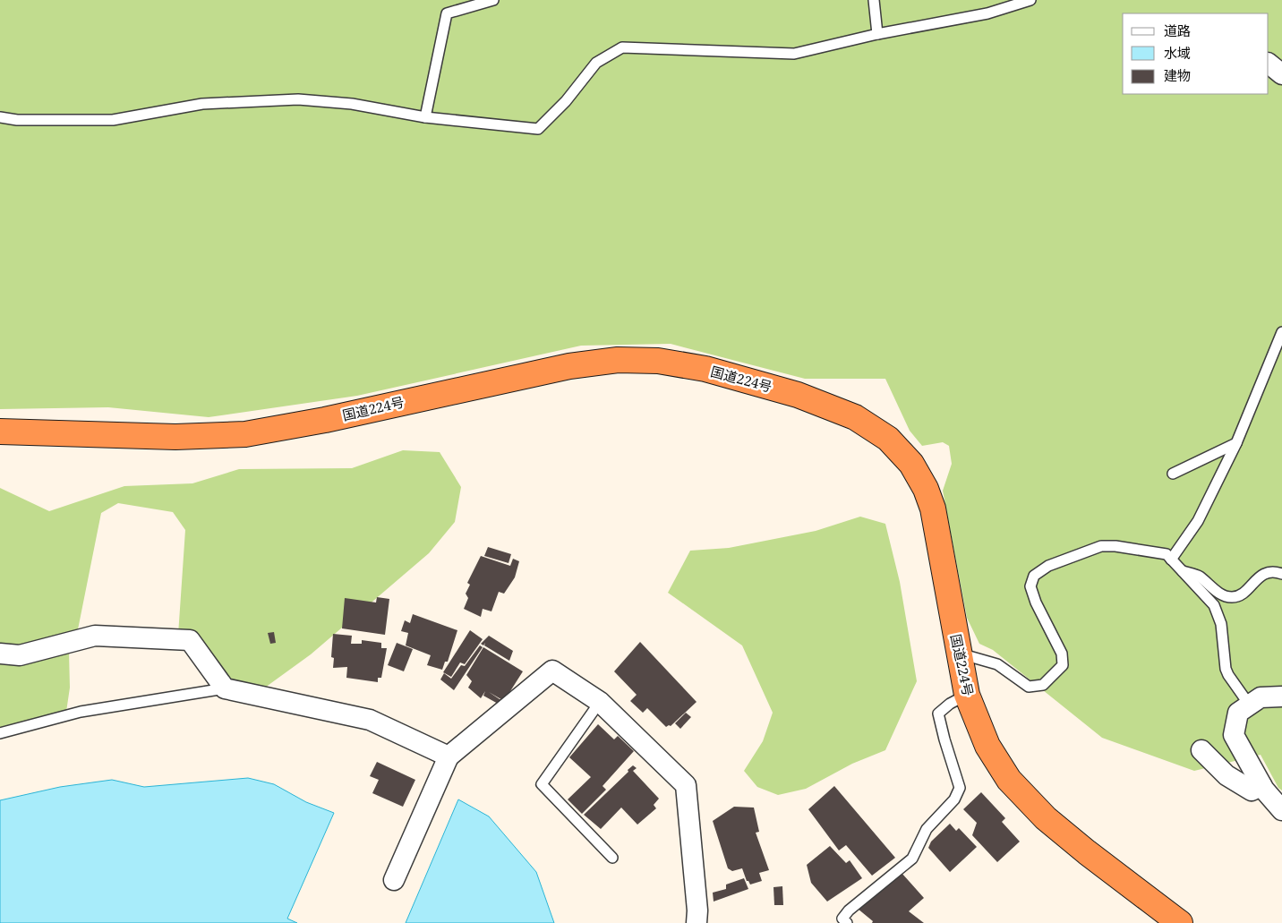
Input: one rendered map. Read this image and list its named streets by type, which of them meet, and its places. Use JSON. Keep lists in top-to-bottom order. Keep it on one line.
{"streets":{"highway":["国道224号"]},"legend":["道路","水域","建物"]}
